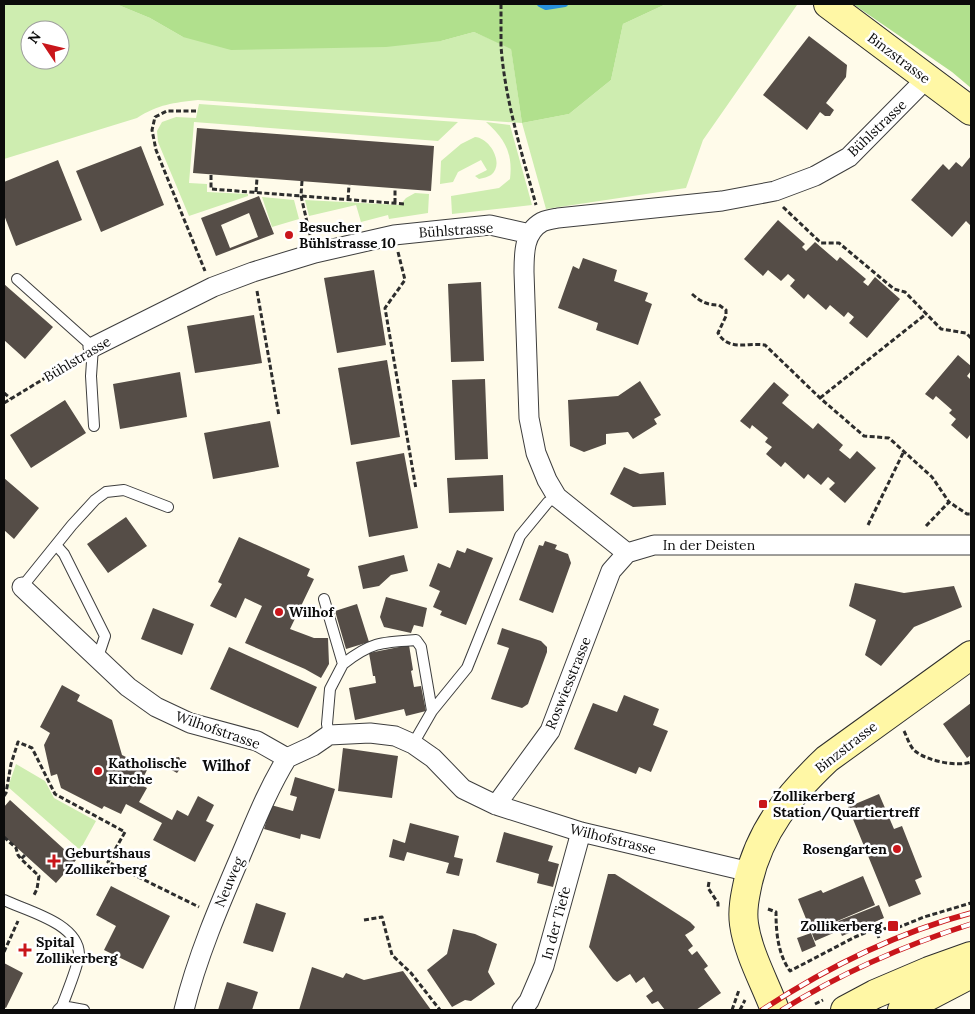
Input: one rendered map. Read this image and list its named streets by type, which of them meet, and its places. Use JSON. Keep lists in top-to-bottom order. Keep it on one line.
{"streets":{"main road":["Binzstrasse"],"street":["Bühlstrasse","In der Deisten","Roswiesstrasse","Wilhofstrasse","Neuweg","In der Tiefe"]},"crossings":[["Binzstrasse","Bühlstrasse"],["Binzstrasse","Wilhofstrasse"],["In der Deisten","Roswiesstrasse"],["Roswiesstrasse","Wilhofstrasse"],["Wilhofstrasse","Neuweg"],["Wilhofstrasse","In der Tiefe"]],"districts":["Wilhof"],"places":{"other":["Besucher Bühlstrasse 10","Wilhof","Katholische Kirche","Rosengarten"],"transit":["Zollikerberg Station/Quartiertreff","Zollikerberg"],"health":["Geburtshaus Zollikerberg","Spital Zollikerberg"]},"north":"top left"}
